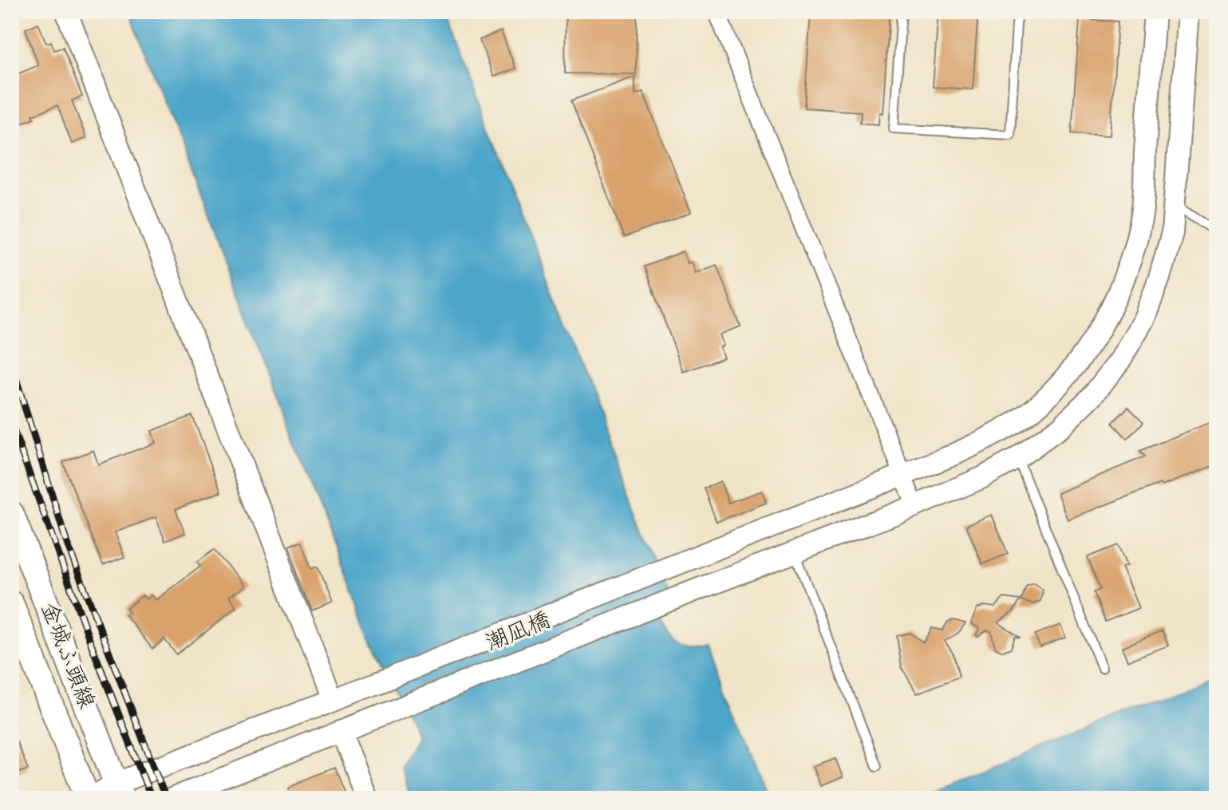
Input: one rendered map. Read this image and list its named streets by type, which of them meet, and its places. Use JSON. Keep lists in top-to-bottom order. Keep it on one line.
{"streets":{"main road":["金城ふ頭線"],"street":["潮凪橋"]},"crossings":[["潮凪橋","金城ふ頭線"]]}
